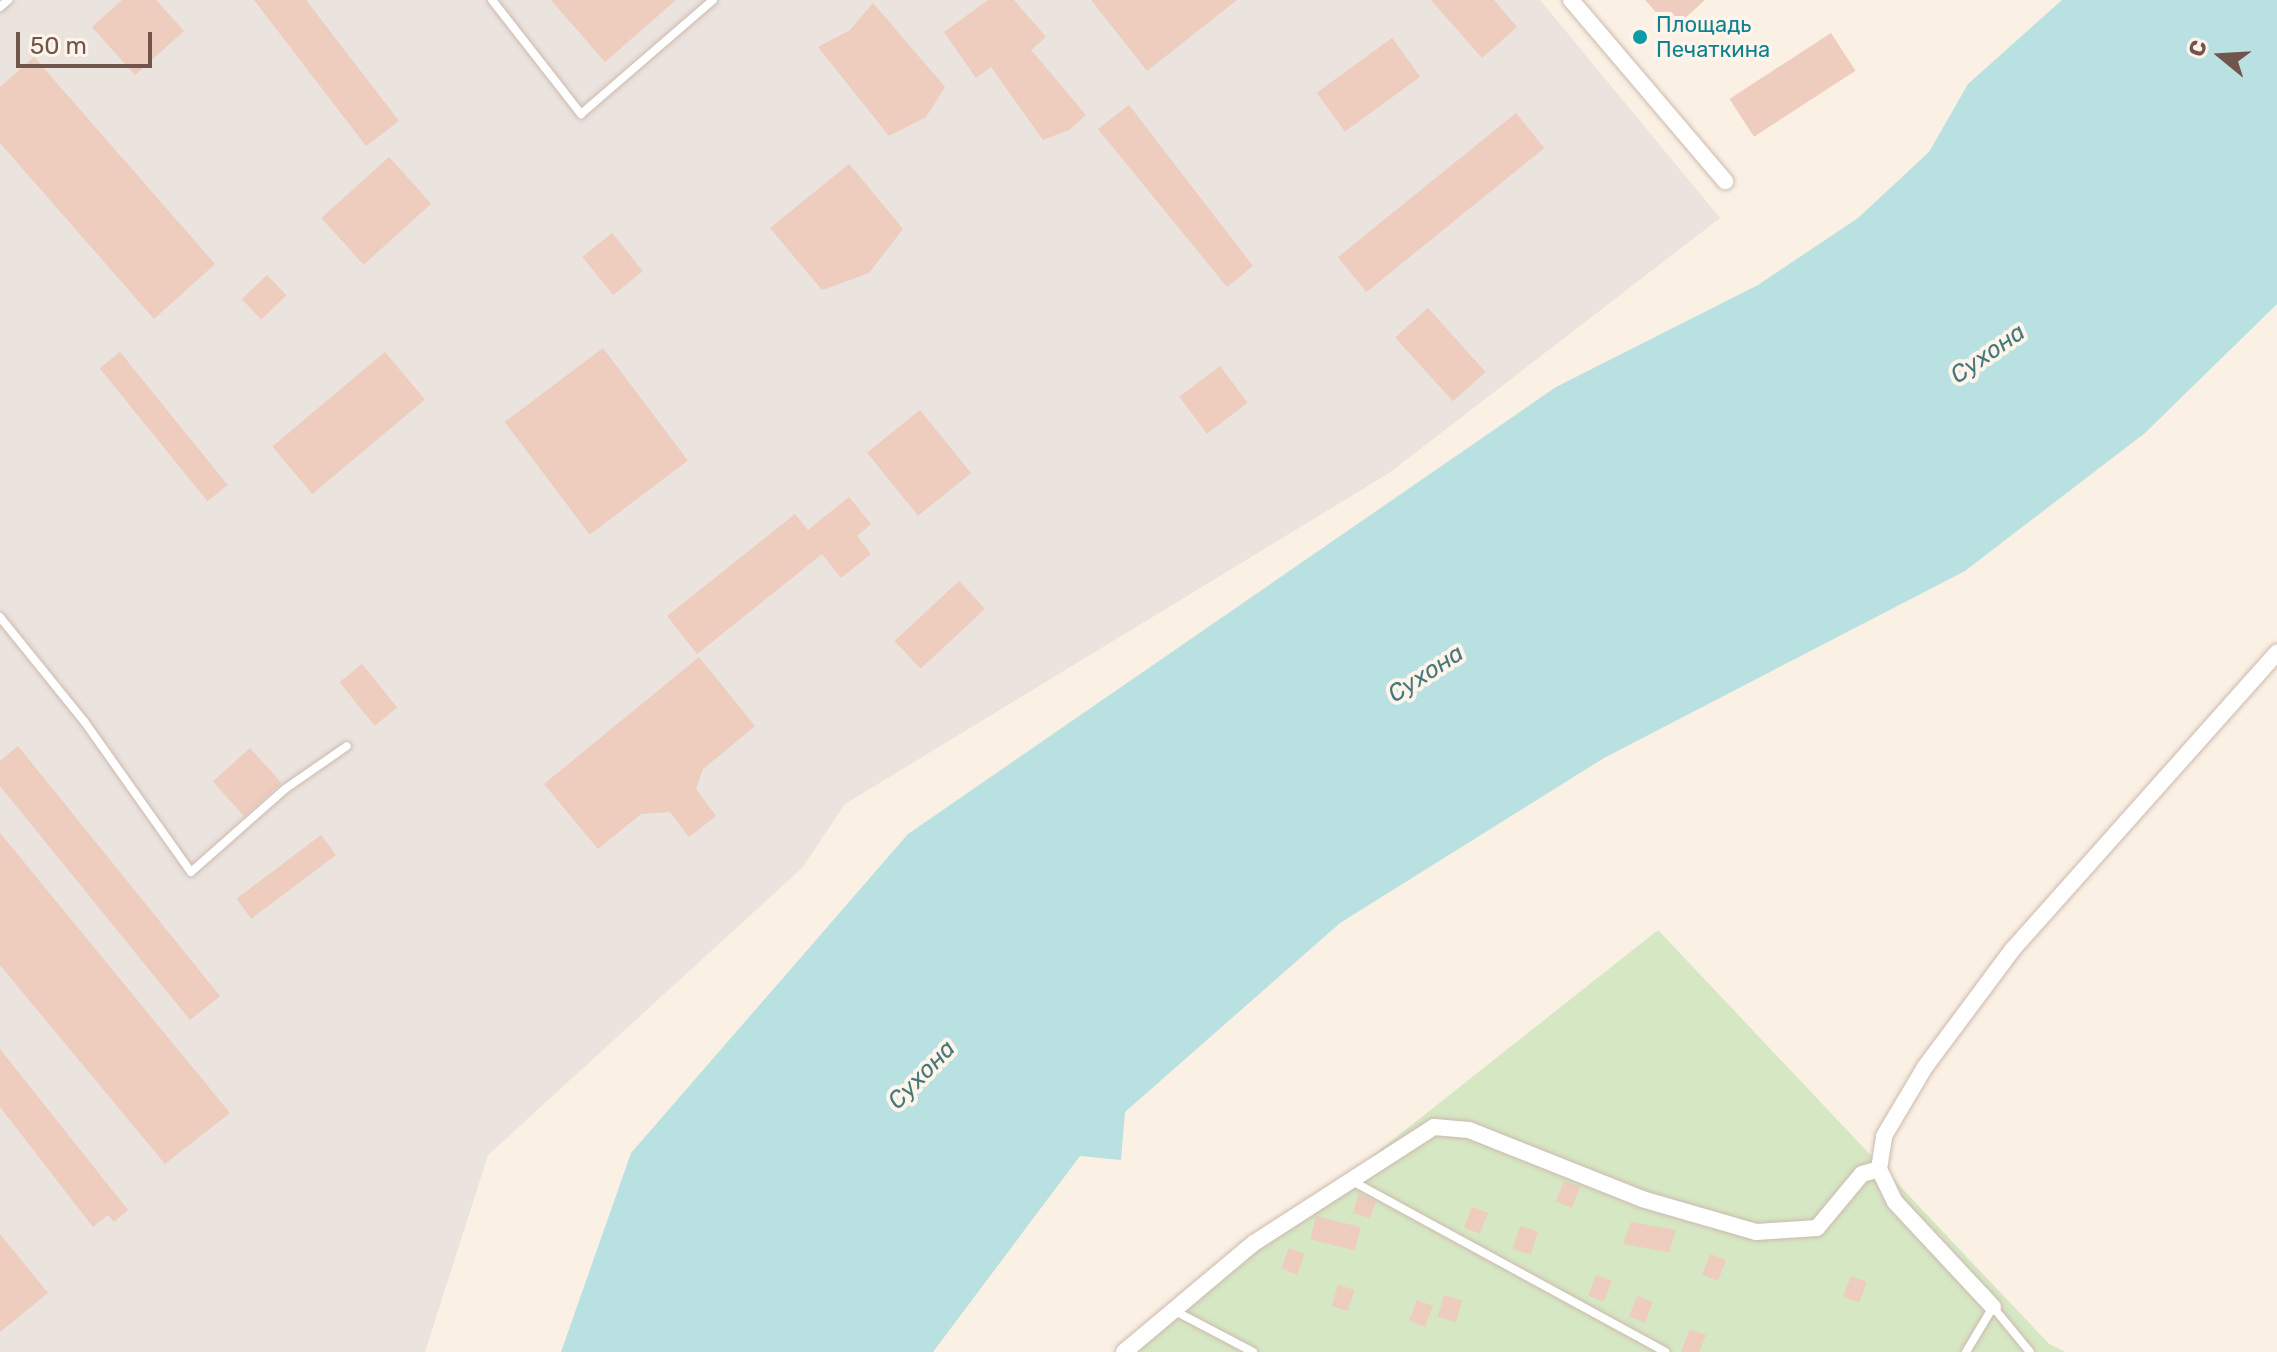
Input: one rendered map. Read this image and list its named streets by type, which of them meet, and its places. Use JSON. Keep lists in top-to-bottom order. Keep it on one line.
{"water":["Сухона"],"places":["Площадь Печаткина"],"scale_bar":"50 m","north":"left"}
